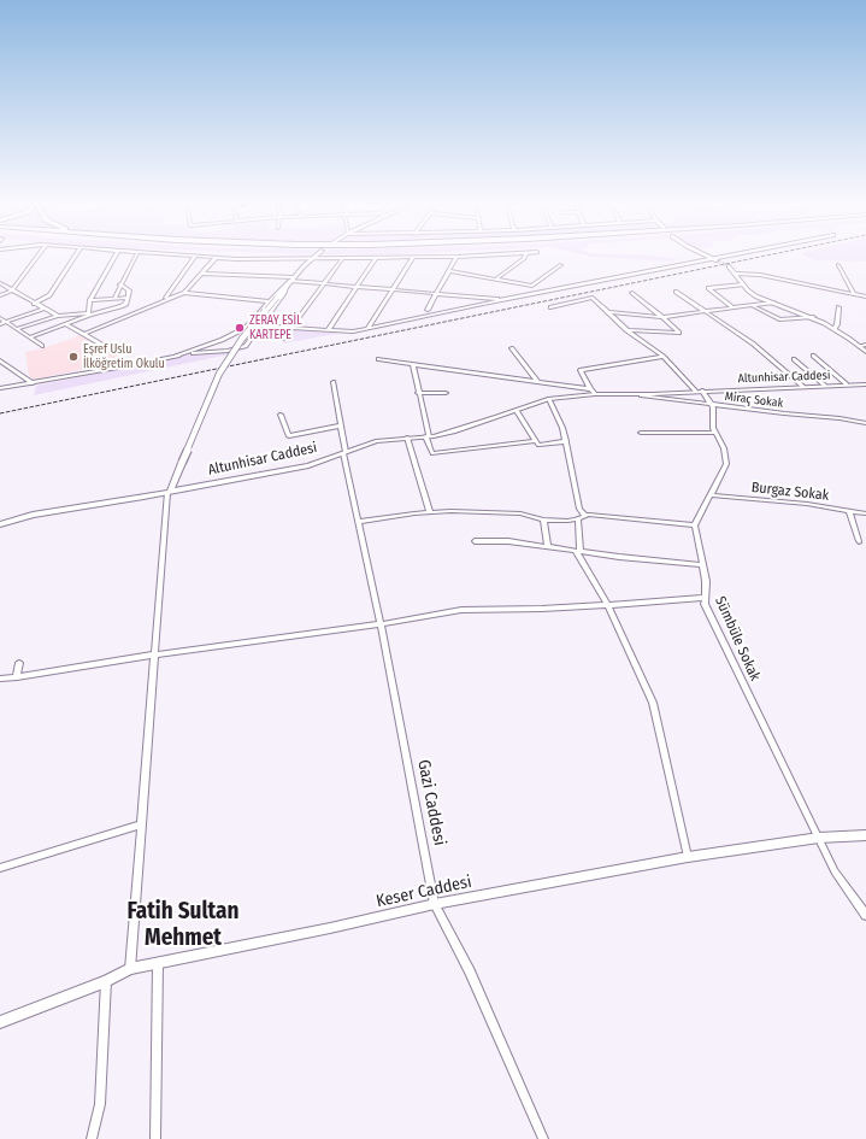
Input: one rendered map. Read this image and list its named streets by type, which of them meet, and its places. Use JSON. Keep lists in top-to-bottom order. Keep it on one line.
{"streets":{"street":["Altunhisar Caddesi","Miraç Sokak","Burgaz Sokak","Sümbüle Sokak","Gazi Caddesi","Keser Caddesi"]},"crossings":[["Altunhisar Caddesi","Miraç Sokak"],["Altunhisar Caddesi","Gazi Caddesi"],["Sümbüle Sokak","Keser Caddesi"],["Gazi Caddesi","Keser Caddesi"]],"districts":["Fatih Sultan Mehmet"],"places":["ZERAY ESİL KARTEPE","Eşref Uslu İlköğretim Okulu"]}
